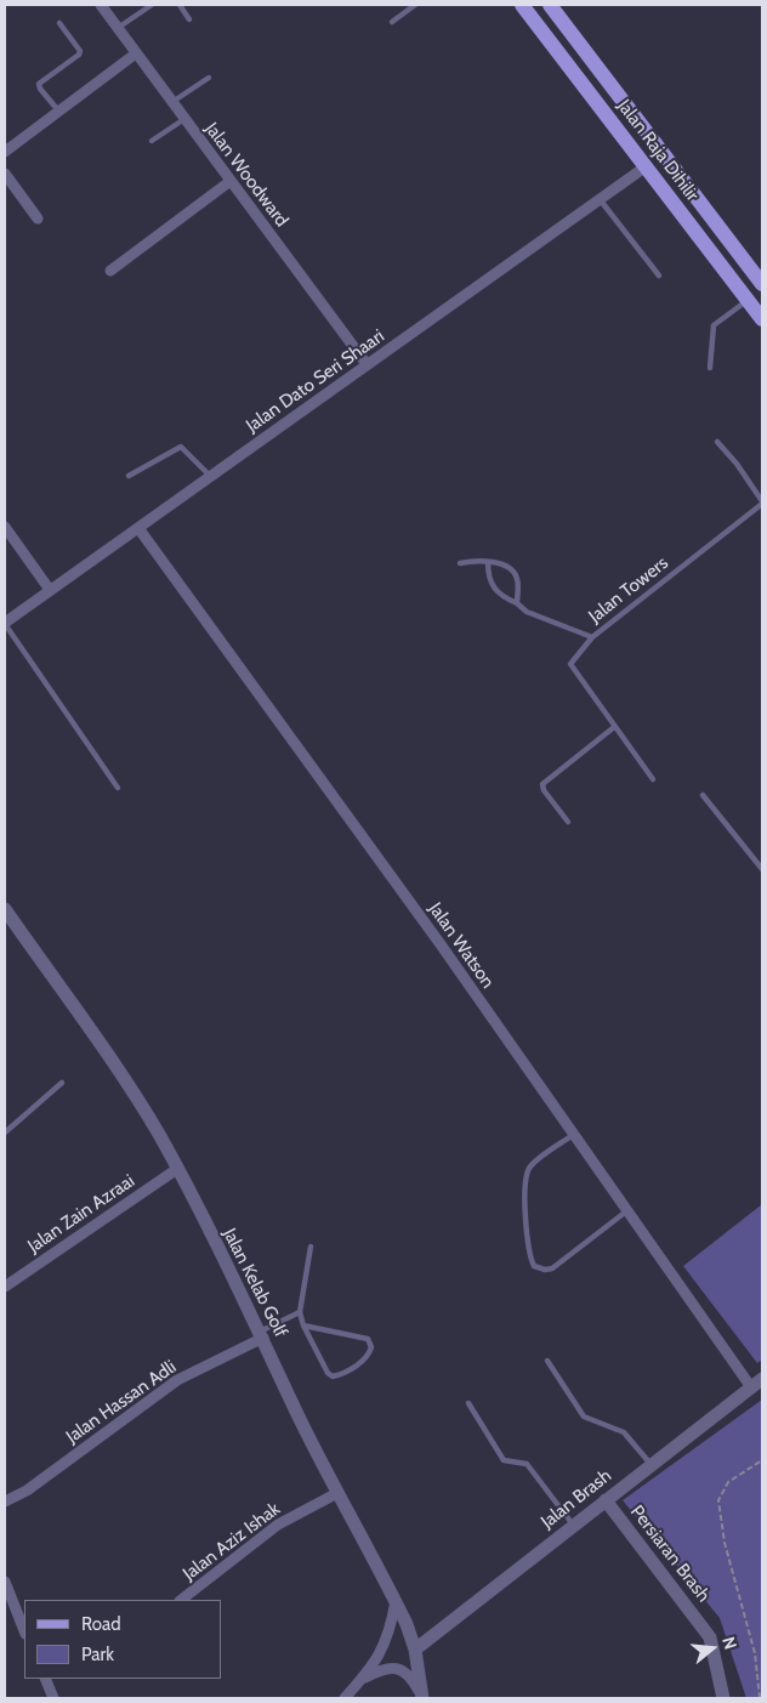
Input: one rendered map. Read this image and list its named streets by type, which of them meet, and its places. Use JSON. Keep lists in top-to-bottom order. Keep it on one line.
{"streets":{"main road":["Jalan Raja Dihilir"],"street":["Jalan Woodward","Jalan Dato Seri Shaari","Jalan Watson","Jalan Zain Azraai","Jalan Kelab Golf","Jalan Hassan Adli","Jalan Brash","Jalan Aziz Ishak","Persiaran Brash"],"lane":["Jalan Towers"]},"crossings":[["Jalan Raja Dihilir","Jalan Dato Seri Shaari"],["Jalan Woodward","Jalan Dato Seri Shaari"],["Jalan Dato Seri Shaari","Jalan Watson"],["Jalan Watson","Jalan Brash"],["Jalan Zain Azraai","Jalan Kelab Golf"],["Jalan Kelab Golf","Jalan Hassan Adli"],["Jalan Kelab Golf","Jalan Brash"],["Jalan Kelab Golf","Jalan Aziz Ishak"],["Jalan Brash","Persiaran Brash"]],"legend":["Road","Park"],"north":"right"}
